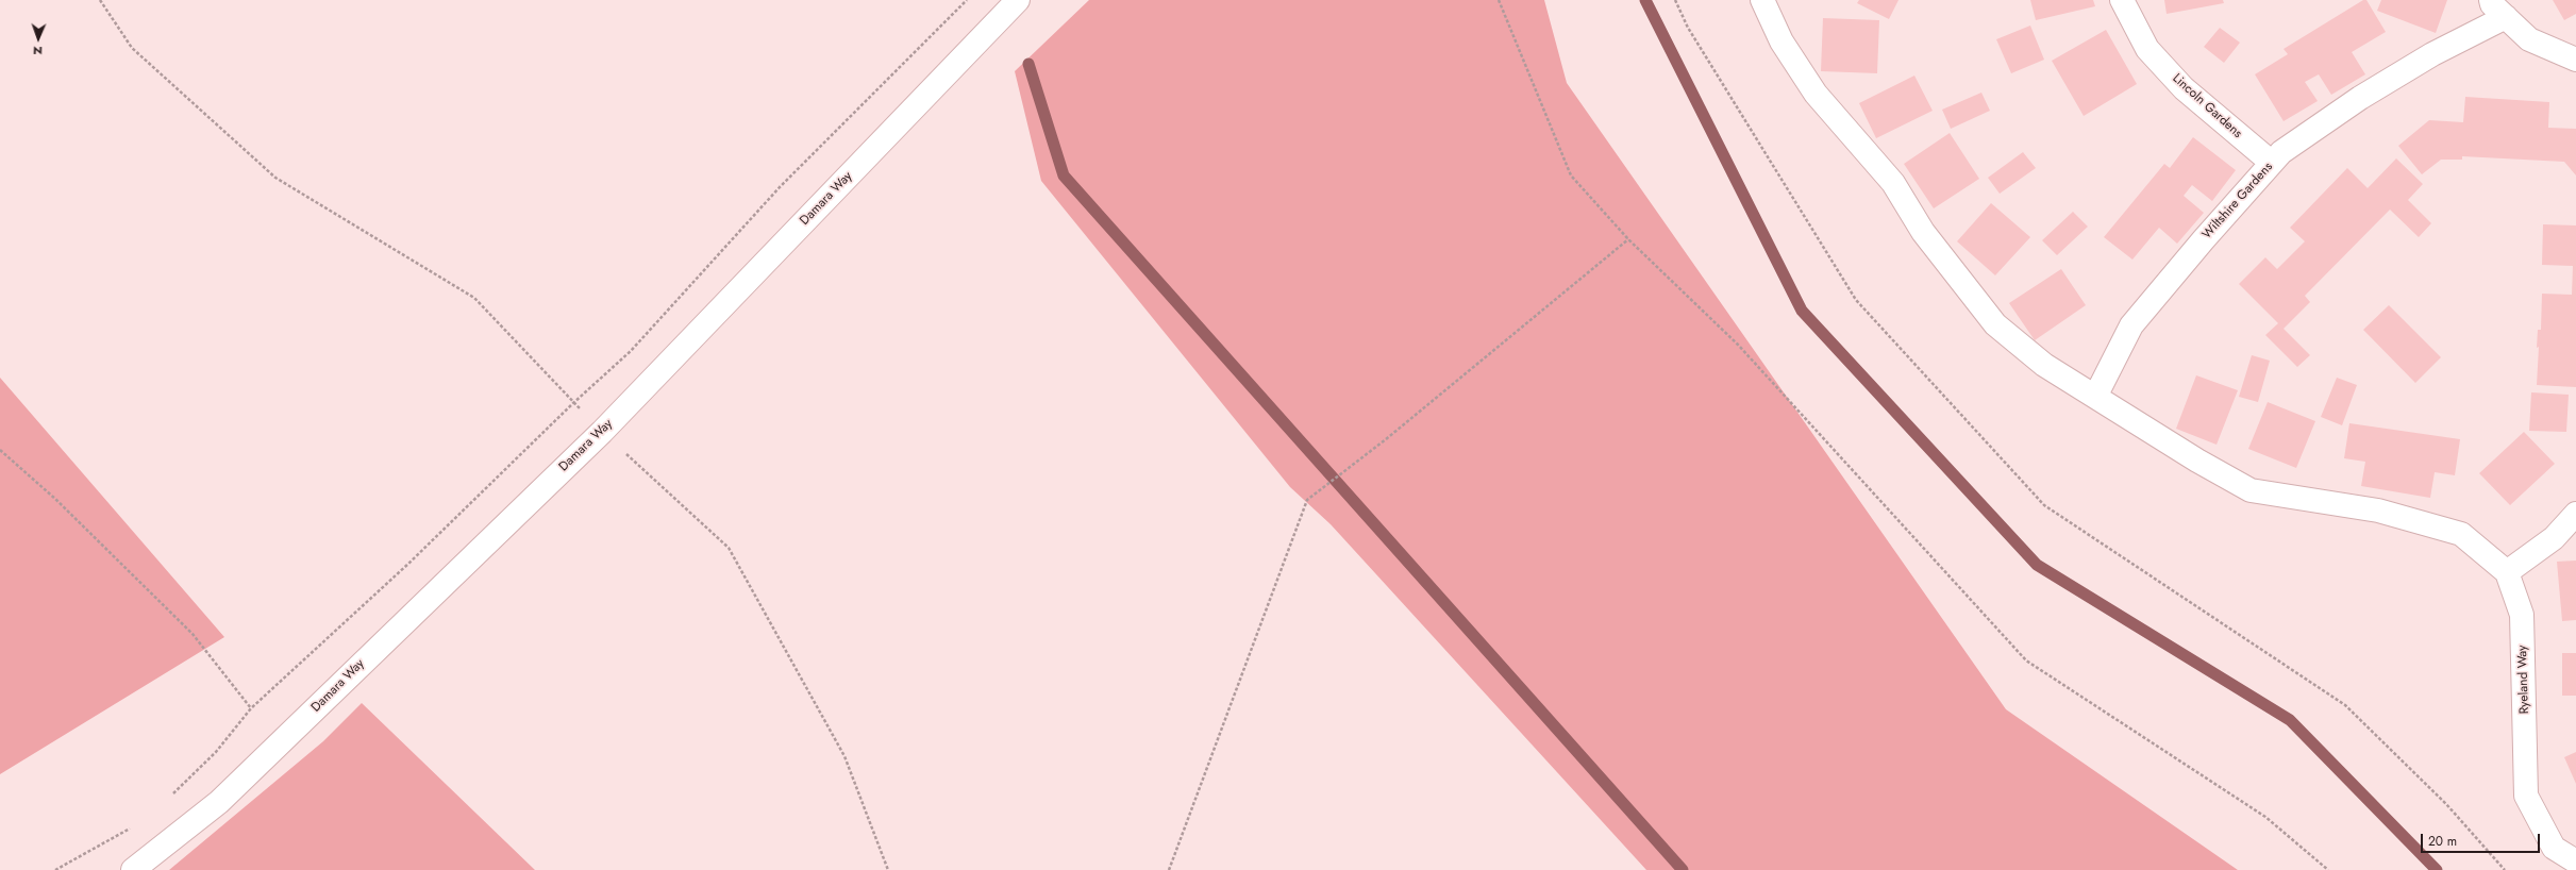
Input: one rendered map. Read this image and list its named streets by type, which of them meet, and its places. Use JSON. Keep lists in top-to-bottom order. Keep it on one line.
{"streets":{"street":["Lincoln Gardens","Damara Way","Wiltshire Gardens","Ryeland Way"]},"crossings":[["Lincoln Gardens","Wiltshire Gardens"]],"scale_bar":"20 m","north":"bottom"}
